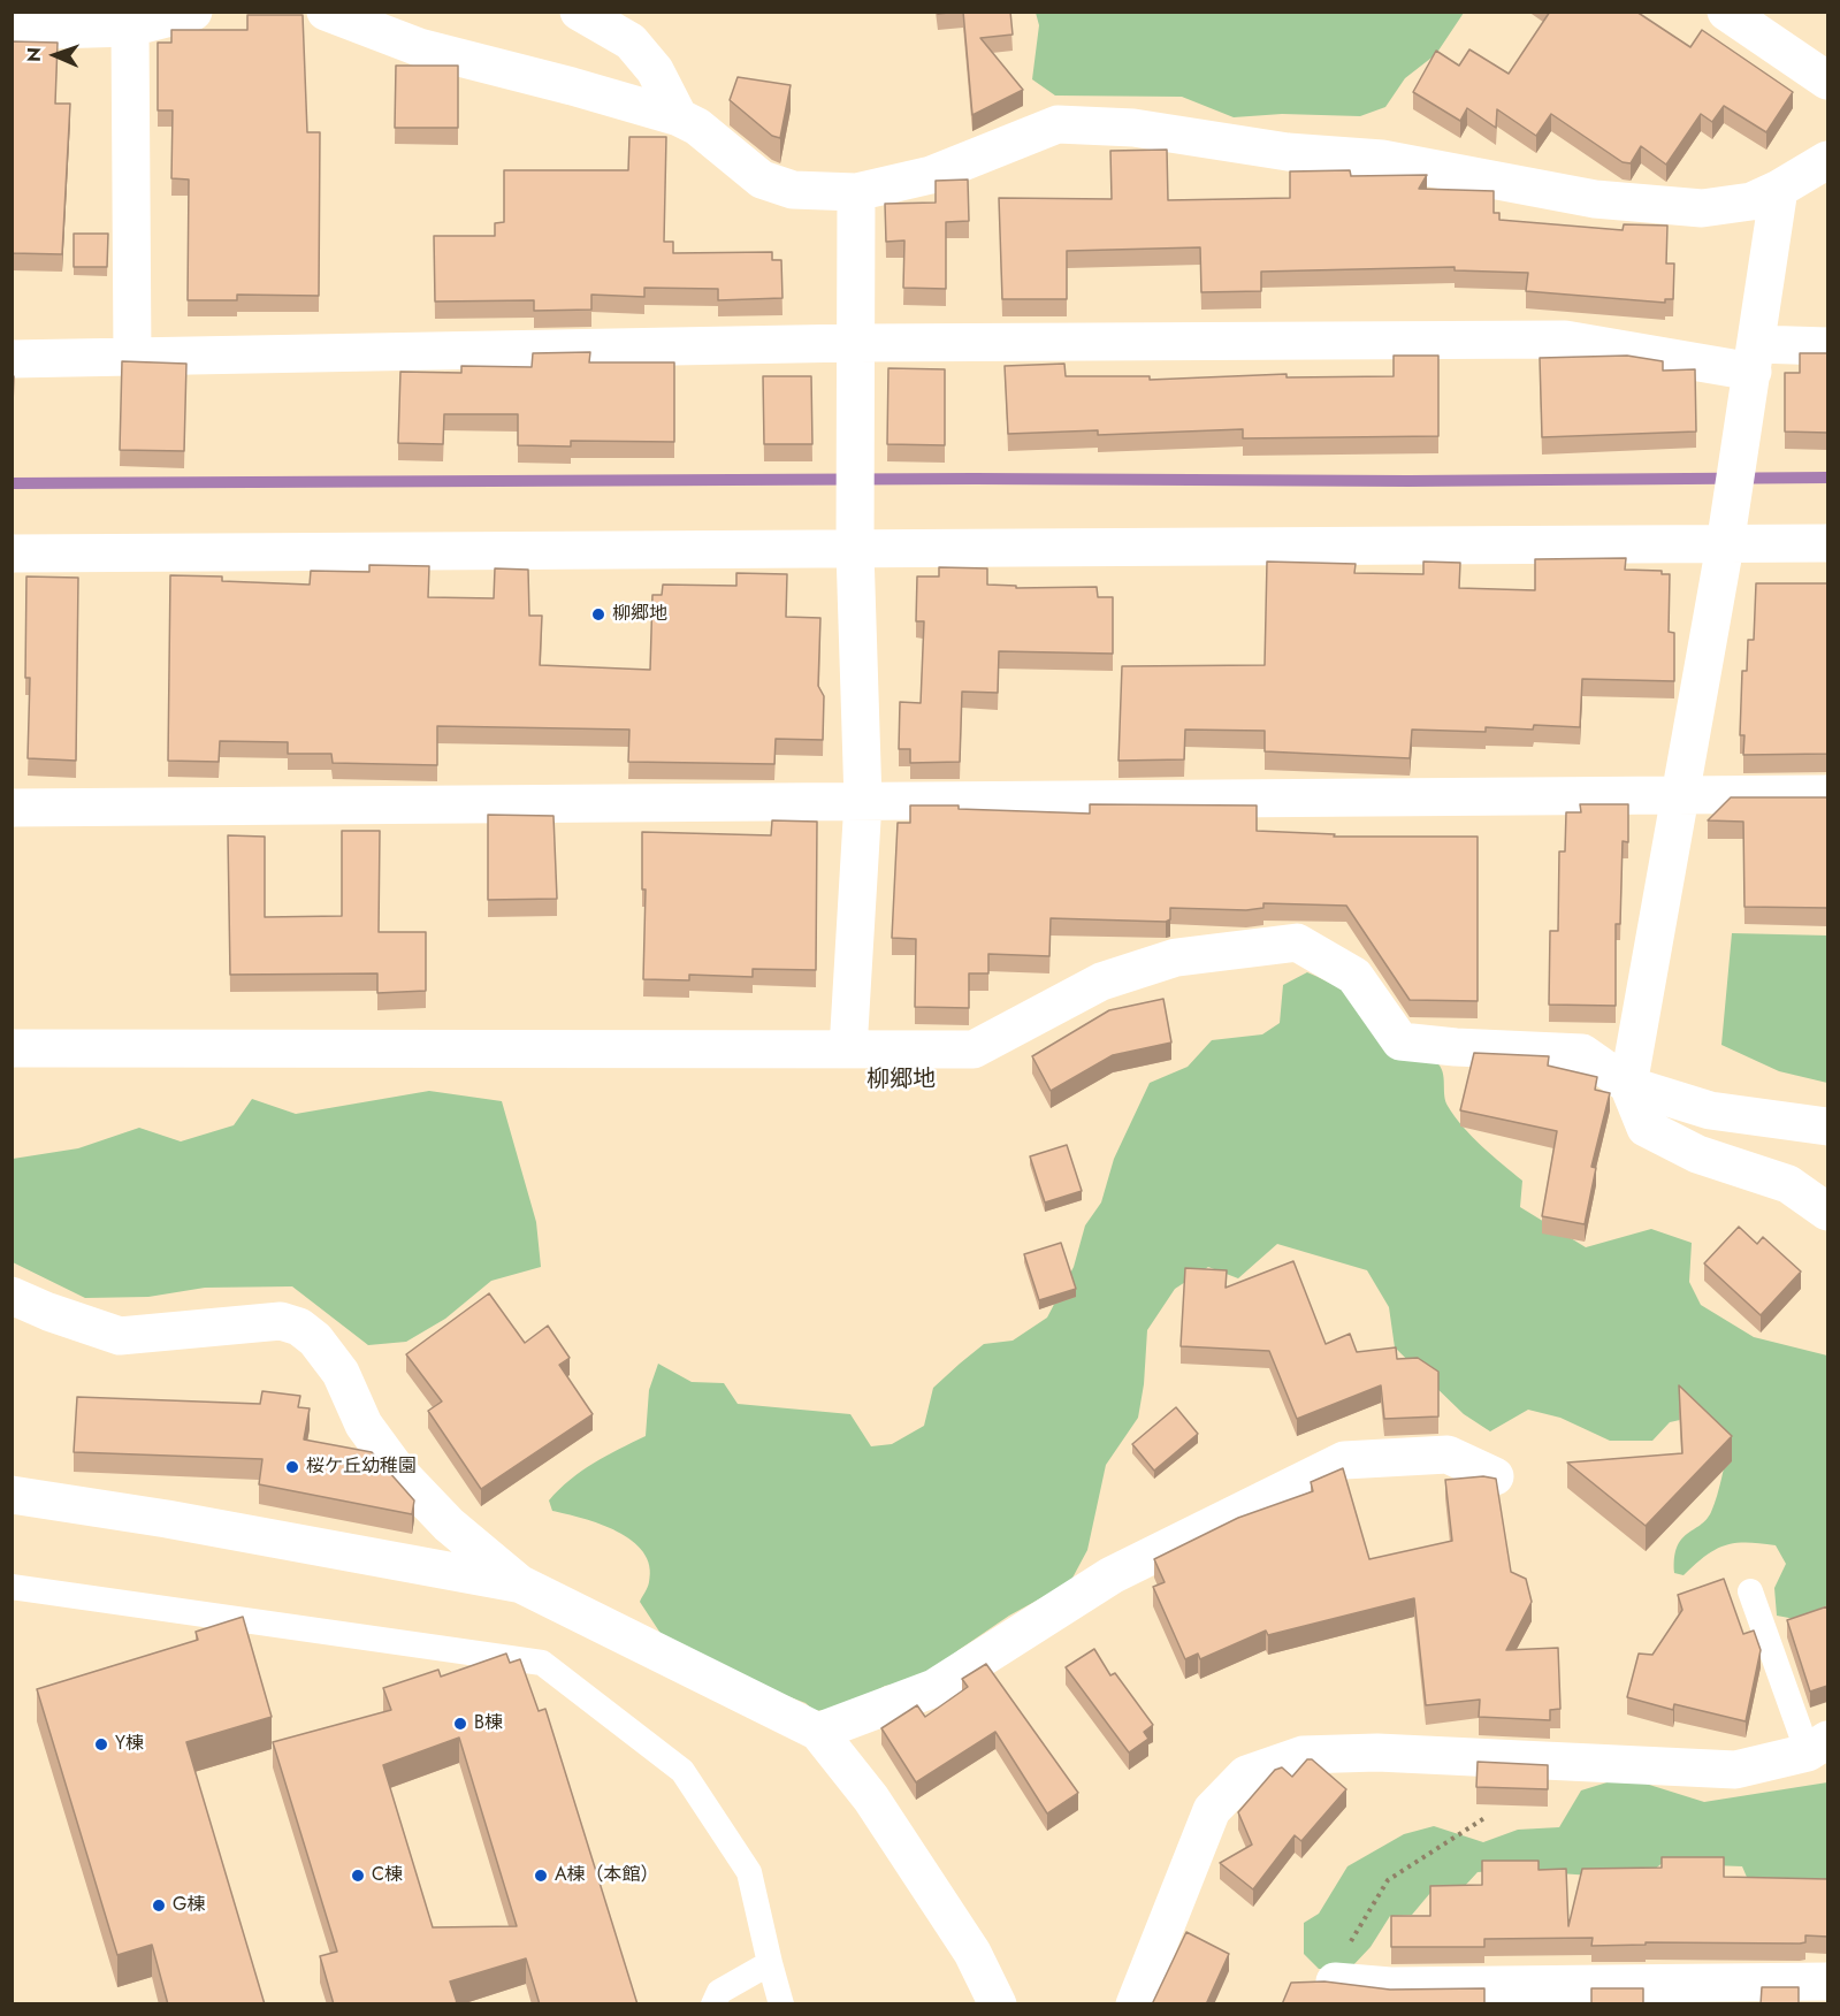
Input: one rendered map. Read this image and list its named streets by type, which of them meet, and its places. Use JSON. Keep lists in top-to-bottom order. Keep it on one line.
{"districts":["柳郷地"],"places":["柳郷地","桜ケ丘幼稚園","B棟","Y棟","C棟","A棟（本館）","G棟"],"north":"left"}
